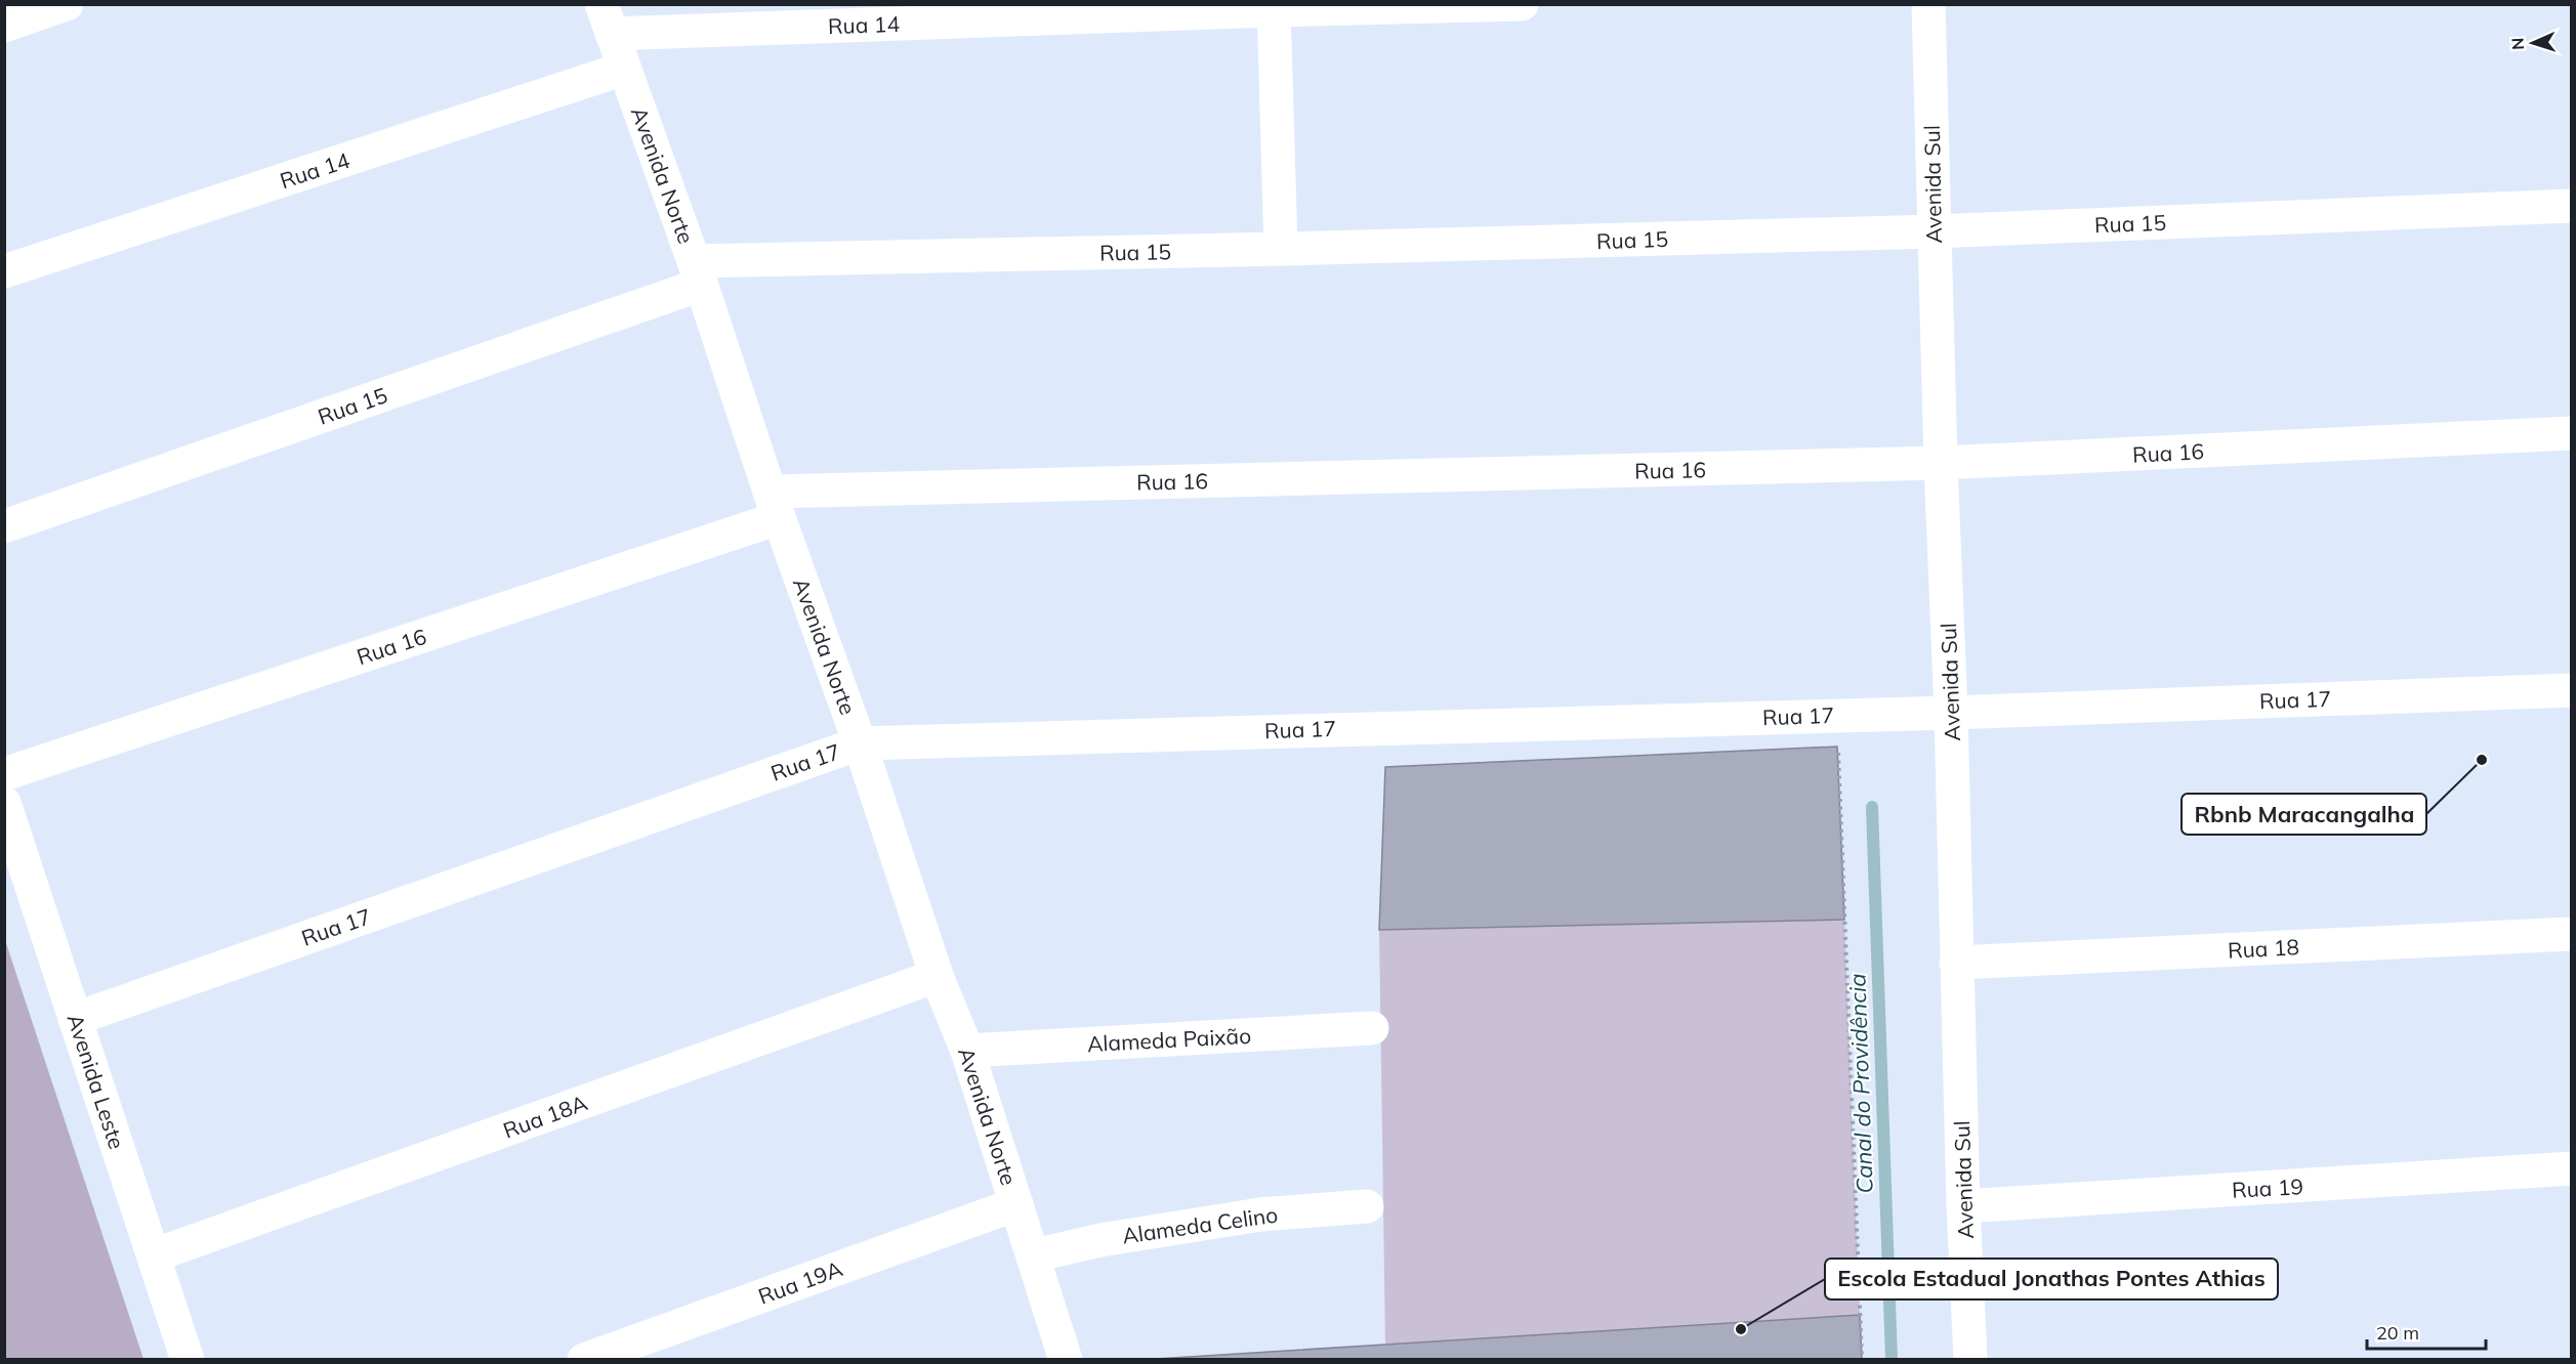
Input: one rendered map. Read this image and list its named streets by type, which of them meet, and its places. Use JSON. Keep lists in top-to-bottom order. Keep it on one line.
{"streets":{"street":["Rua 14","Avenida Norte","Avenida Sul","Rua 15","Rua 16","Rua 17","Rua 18","Alameda Paixão","Avenida Leste","Rua 18A","Rua 19","Alameda Celino","Rua 19A"]},"crossings":[["Rua 14","Avenida Norte"],["Avenida Norte","Rua 15"],["Avenida Norte","Rua 16"],["Avenida Norte","Rua 17"],["Avenida Norte","Alameda Paixão"],["Avenida Norte","Rua 18A"],["Avenida Norte","Alameda Celino"],["Avenida Norte","Rua 19A"],["Avenida Sul","Rua 15"],["Avenida Sul","Rua 16"],["Avenida Sul","Rua 17"],["Avenida Sul","Rua 18"],["Avenida Sul","Rua 19"],["Rua 17","Avenida Leste"],["Avenida Leste","Rua 18A"]],"water":["Canal do Providência"],"places":["Rbnb Maracangalha","Escola Estadual Jonathas Pontes Athias"],"scale_bar":"20 m","north":"left"}
